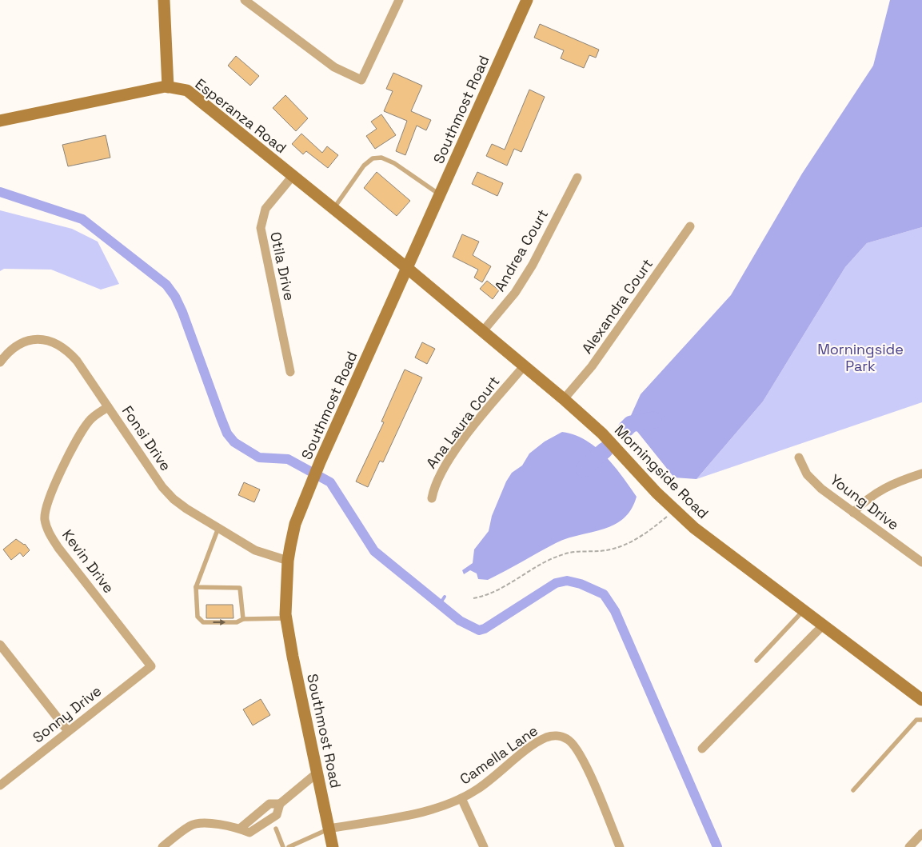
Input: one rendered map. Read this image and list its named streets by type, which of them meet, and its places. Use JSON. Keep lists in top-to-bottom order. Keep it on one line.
{"streets":{"street":["Southmost Road","Esperanza Road","Andrea Court","Otila Drive","Alexandra Court","Ana Laura Court","Fonsi Drive","Morningside Road","Young Drive","Kevin Drive","Sonny Drive","Camella Lane"]},"crossings":[["Southmost Road","Esperanza Road"],["Southmost Road","Fonsi Drive"],["Southmost Road","Morningside Road"],["Southmost Road","Camella Lane"],["Esperanza Road","Otila Drive"],["Esperanza Road","Morningside Road"],["Andrea Court","Morningside Road"],["Alexandra Court","Morningside Road"],["Ana Laura Court","Morningside Road"],["Fonsi Drive","Kevin Drive"],["Kevin Drive","Sonny Drive"]],"parks":["Morningside Park"]}
